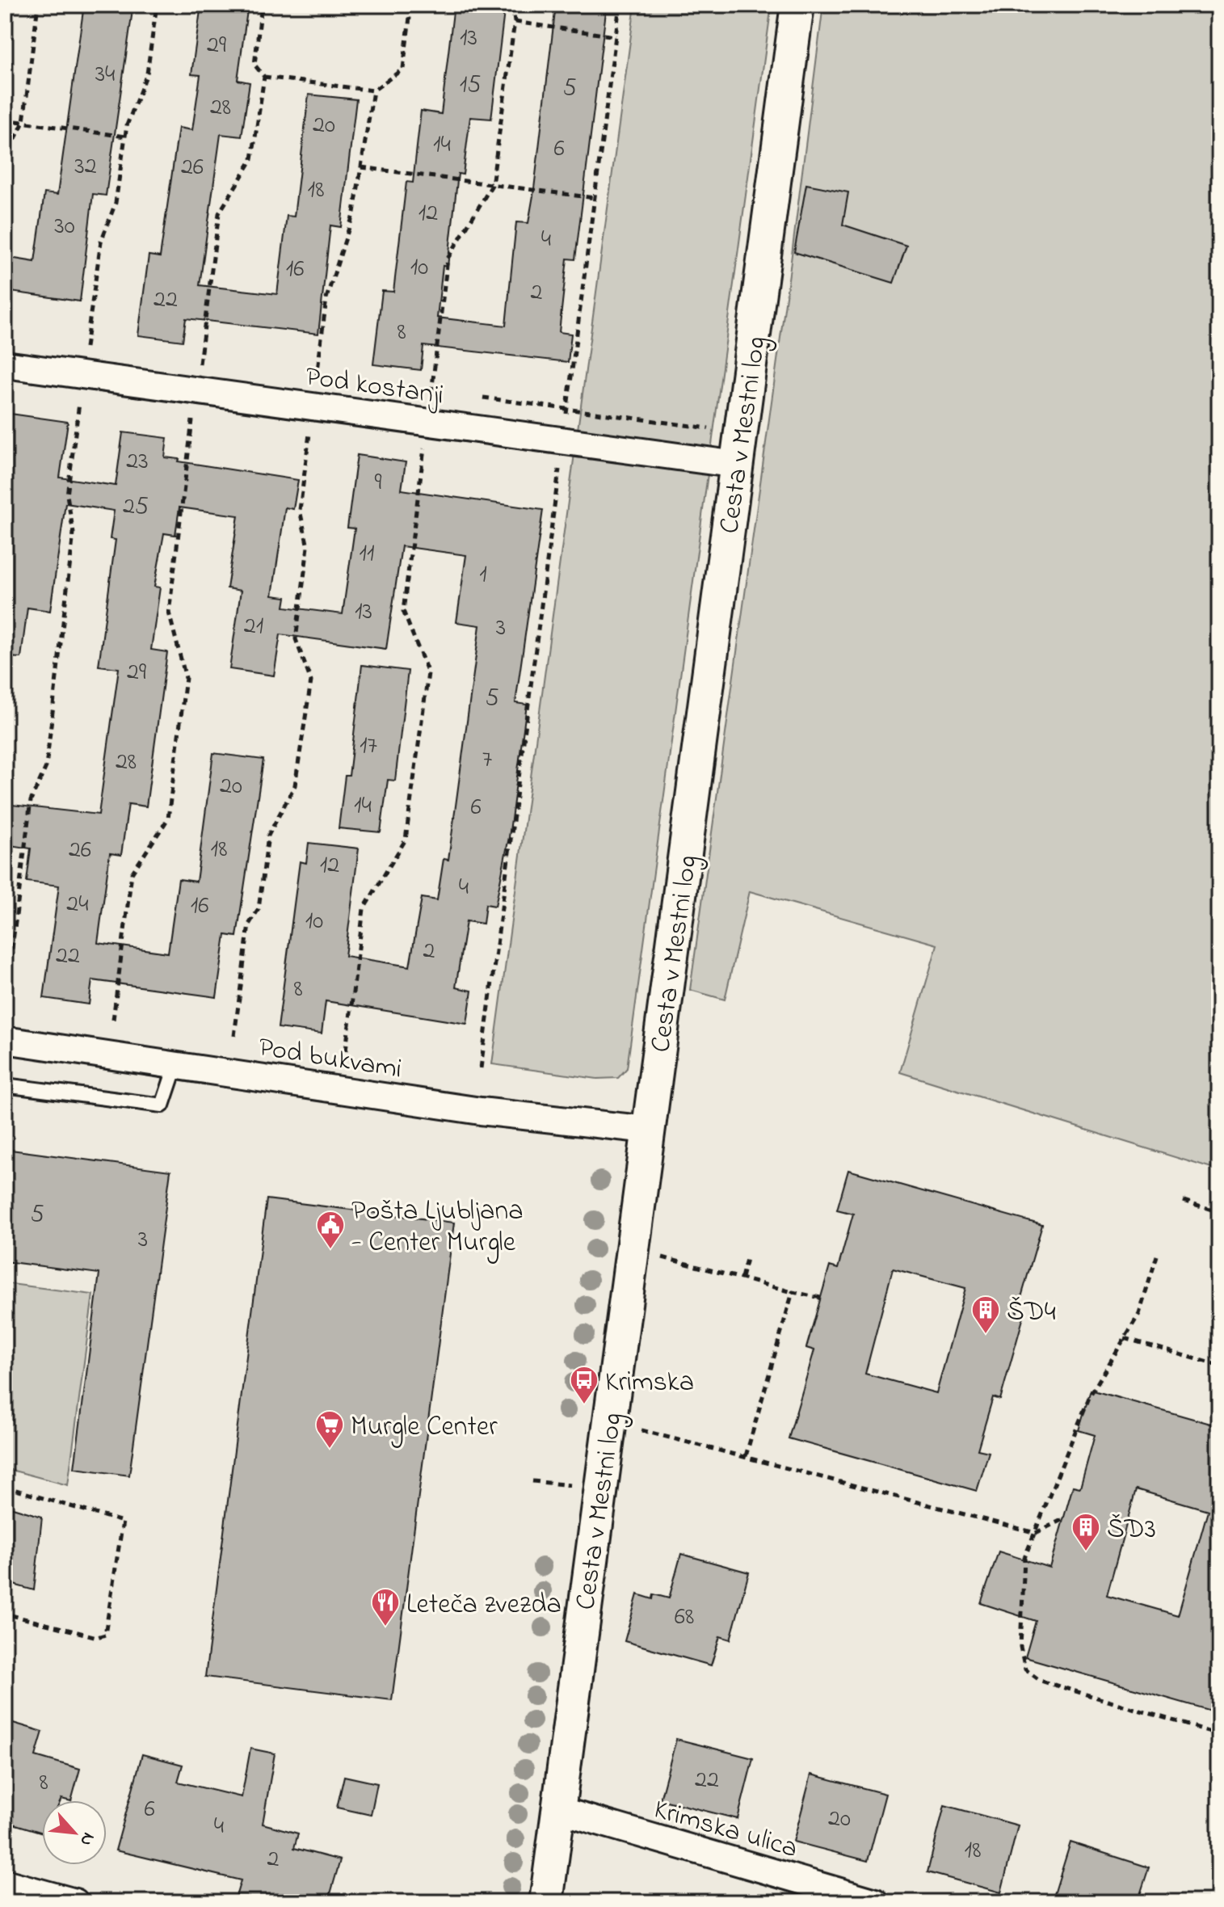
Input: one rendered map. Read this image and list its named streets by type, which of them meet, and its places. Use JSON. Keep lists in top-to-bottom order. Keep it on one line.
{"streets":{"street":["Pod kostanji","Cesta v Mestni log","Pod bukvami","Krimska ulica"]},"crossings":[["Pod kostanji","Cesta v Mestni log"],["Cesta v Mestni log","Pod bukvami"],["Cesta v Mestni log","Krimska ulica"]],"places":{"public building":["Pošta Ljubljana - Center Murgle"],"building":["ŠD4","ŠD3"],"bus stop":["Krimska"],"supermarket":["Murgle Center"],"restaurant":["Leteča zvezda"]},"house_numbers":["13","29","34","15","5","28","20","14","6","32","26","18","12","30","4","10","16","2","22","8","23","9","25","11","1","13","21","3","29","5","17","7","28","20","14","6","18","26","12","4","24","16","10","2","22","8","5","3","68","22","8","6","20","4","18","2"],"north":"bottom right"}
